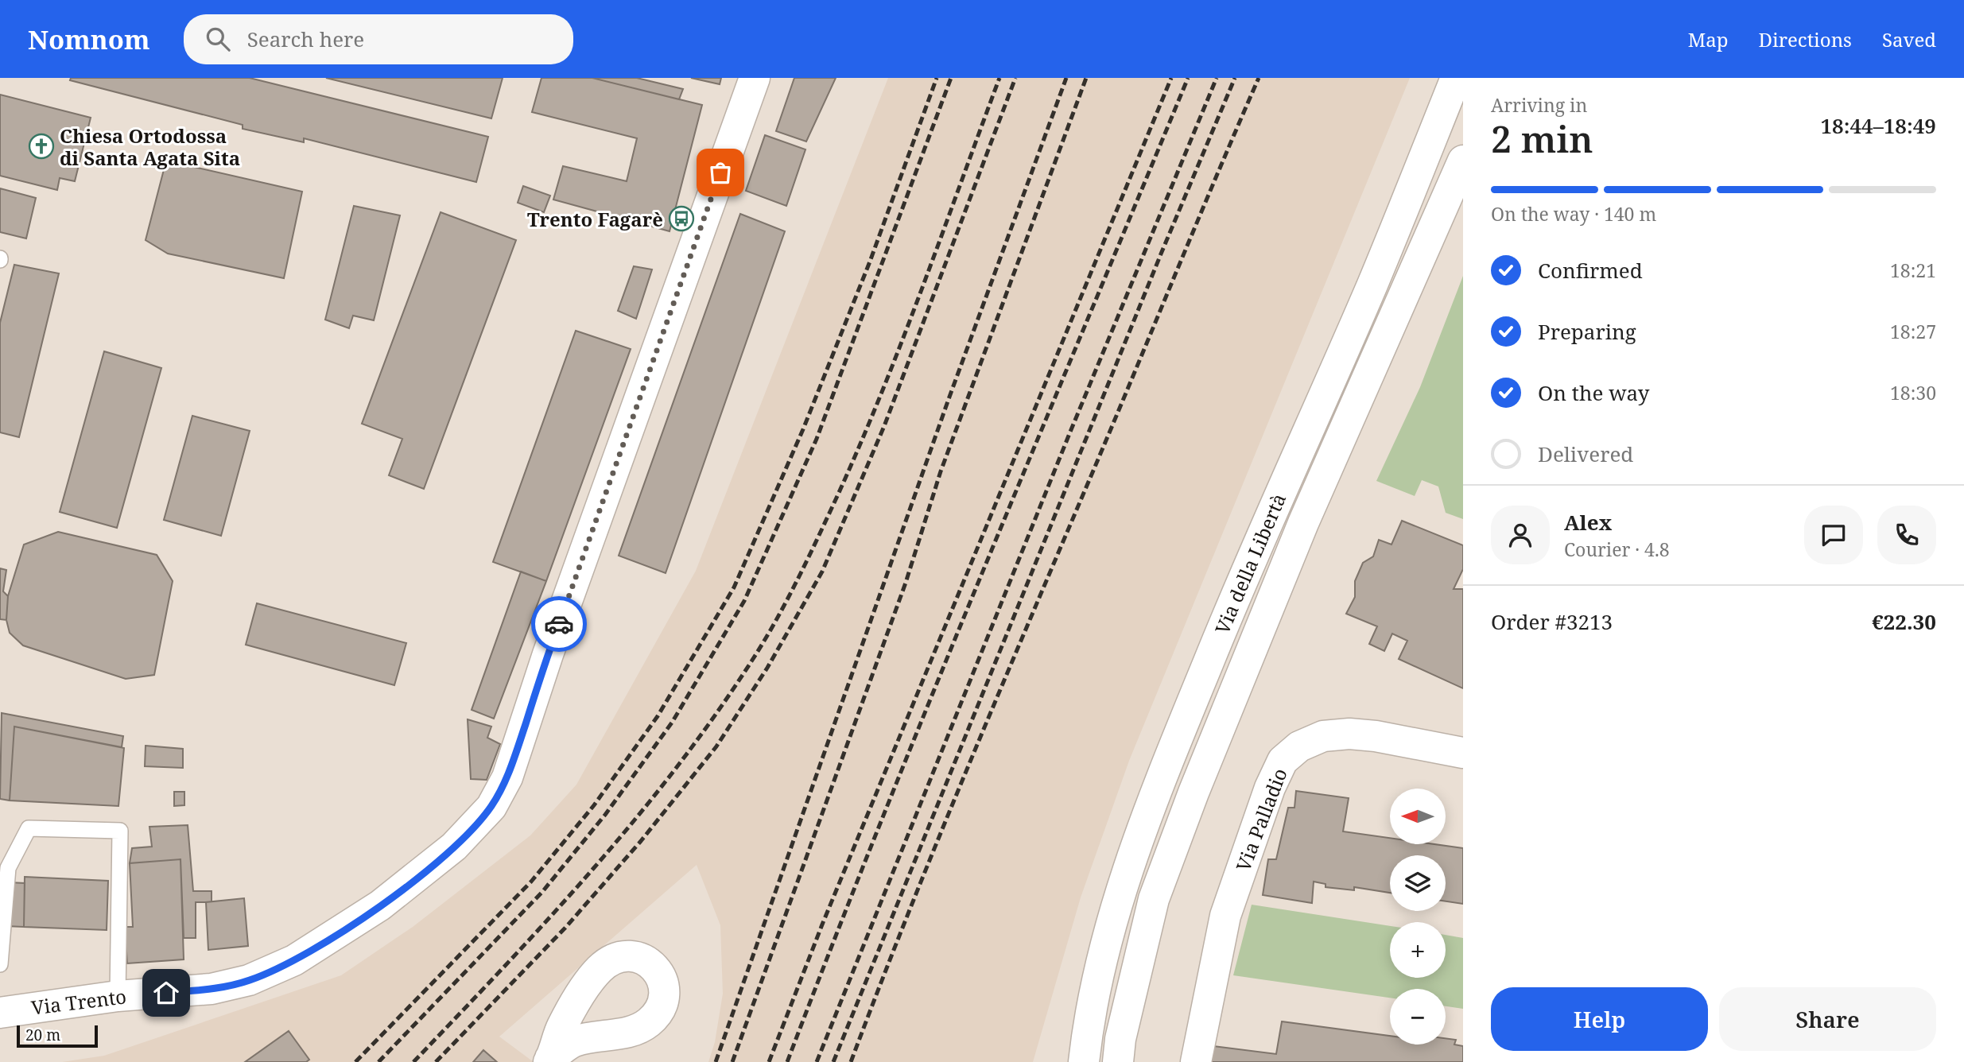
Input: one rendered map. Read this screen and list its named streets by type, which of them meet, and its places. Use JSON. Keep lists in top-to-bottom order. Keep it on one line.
{"streets":{"main road":["Via della Libertà","Via Palladio","Via Trento"]},"places":{"church":["Chiesa Ortodossa di Santa Agata Sita"],"bus stop":["Trento Fagarè"]},"scale_bar":"20 m","north":"left","page":{"header":"Nomnom","search":"Search here","nav":["Map","Directions","Saved"],"heading":["2 min","Arriving in","18:44–18:49"],"panel":["Alex","Courier · 4.8","Order #3213","€22.30"],"bar":"On the way · 140 m","list":[["Confirmed","18:21"],["Preparing","18:27"],["On the way","18:30"],"Delivered"],"map_buttons":["+","−"],"buttons":["Help","Share"],"scale":"20 m"}}
